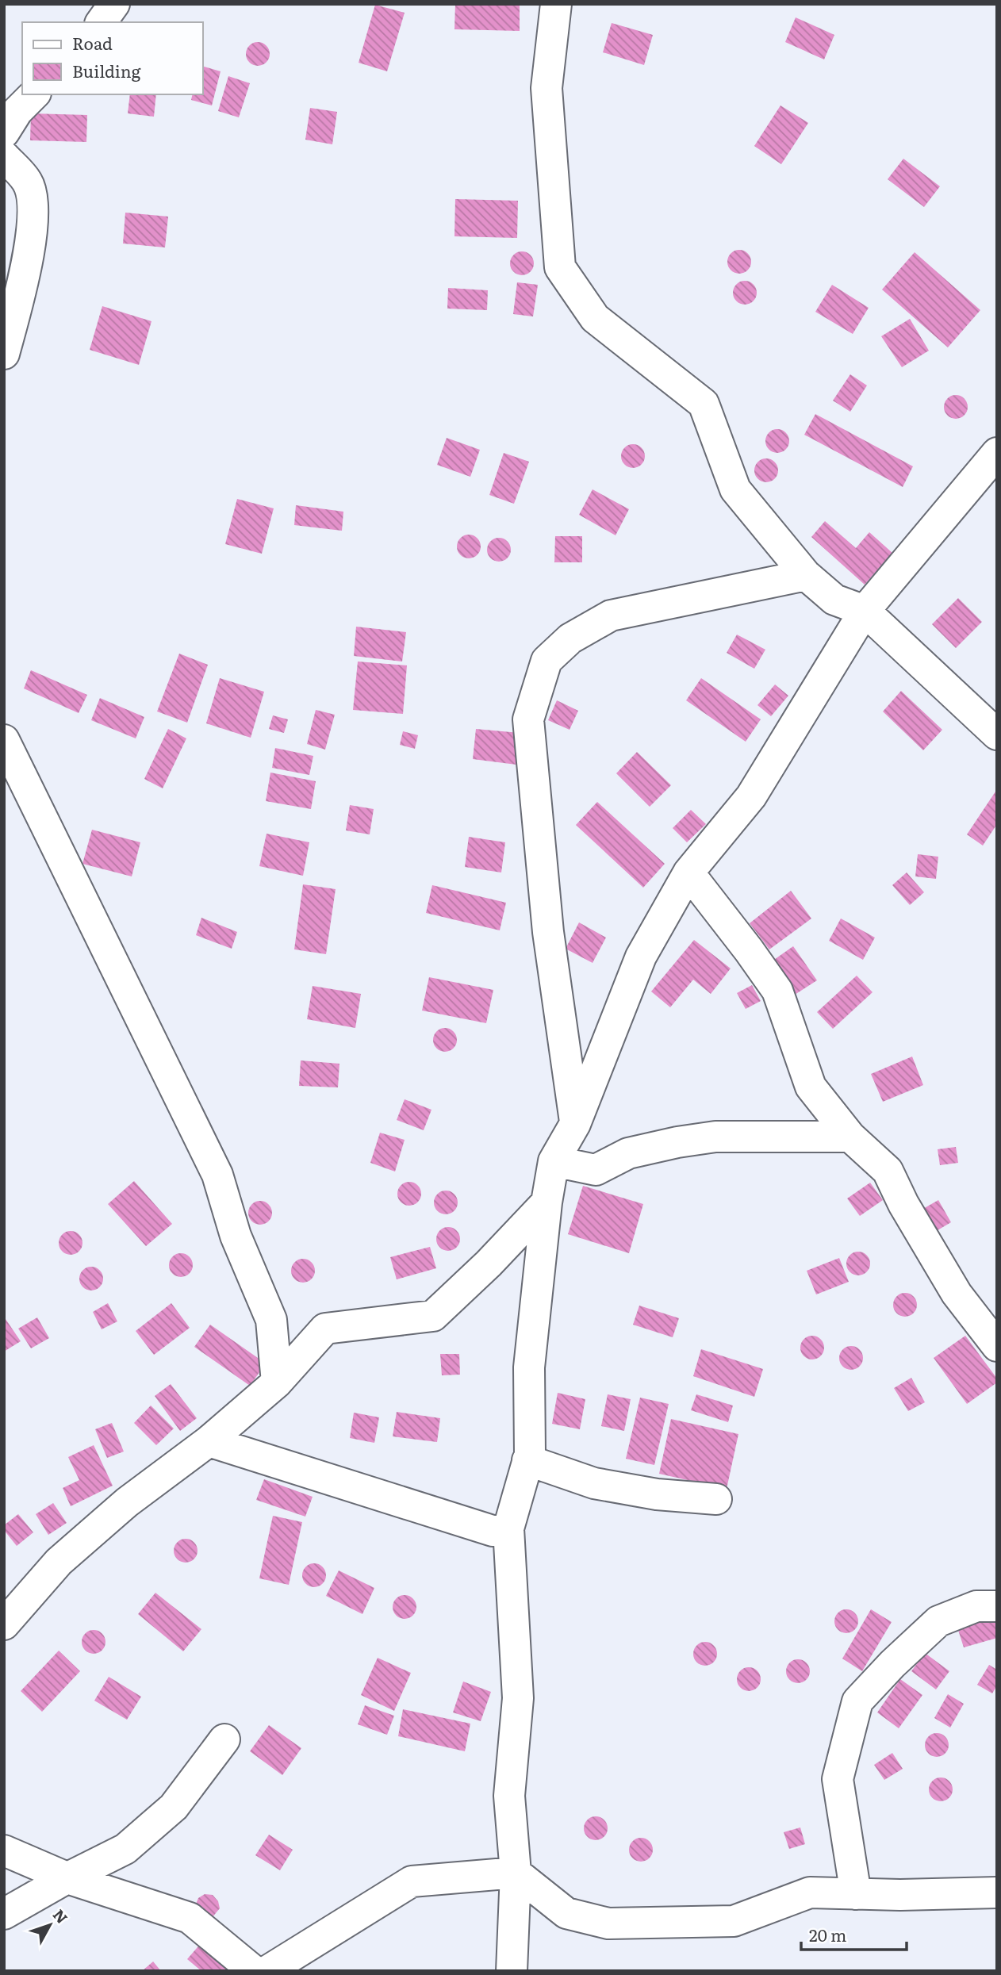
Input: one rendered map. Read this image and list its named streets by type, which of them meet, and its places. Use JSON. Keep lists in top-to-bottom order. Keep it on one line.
{"legend":["Road","Building"],"scale_bar":"20 m","north":"top right"}
